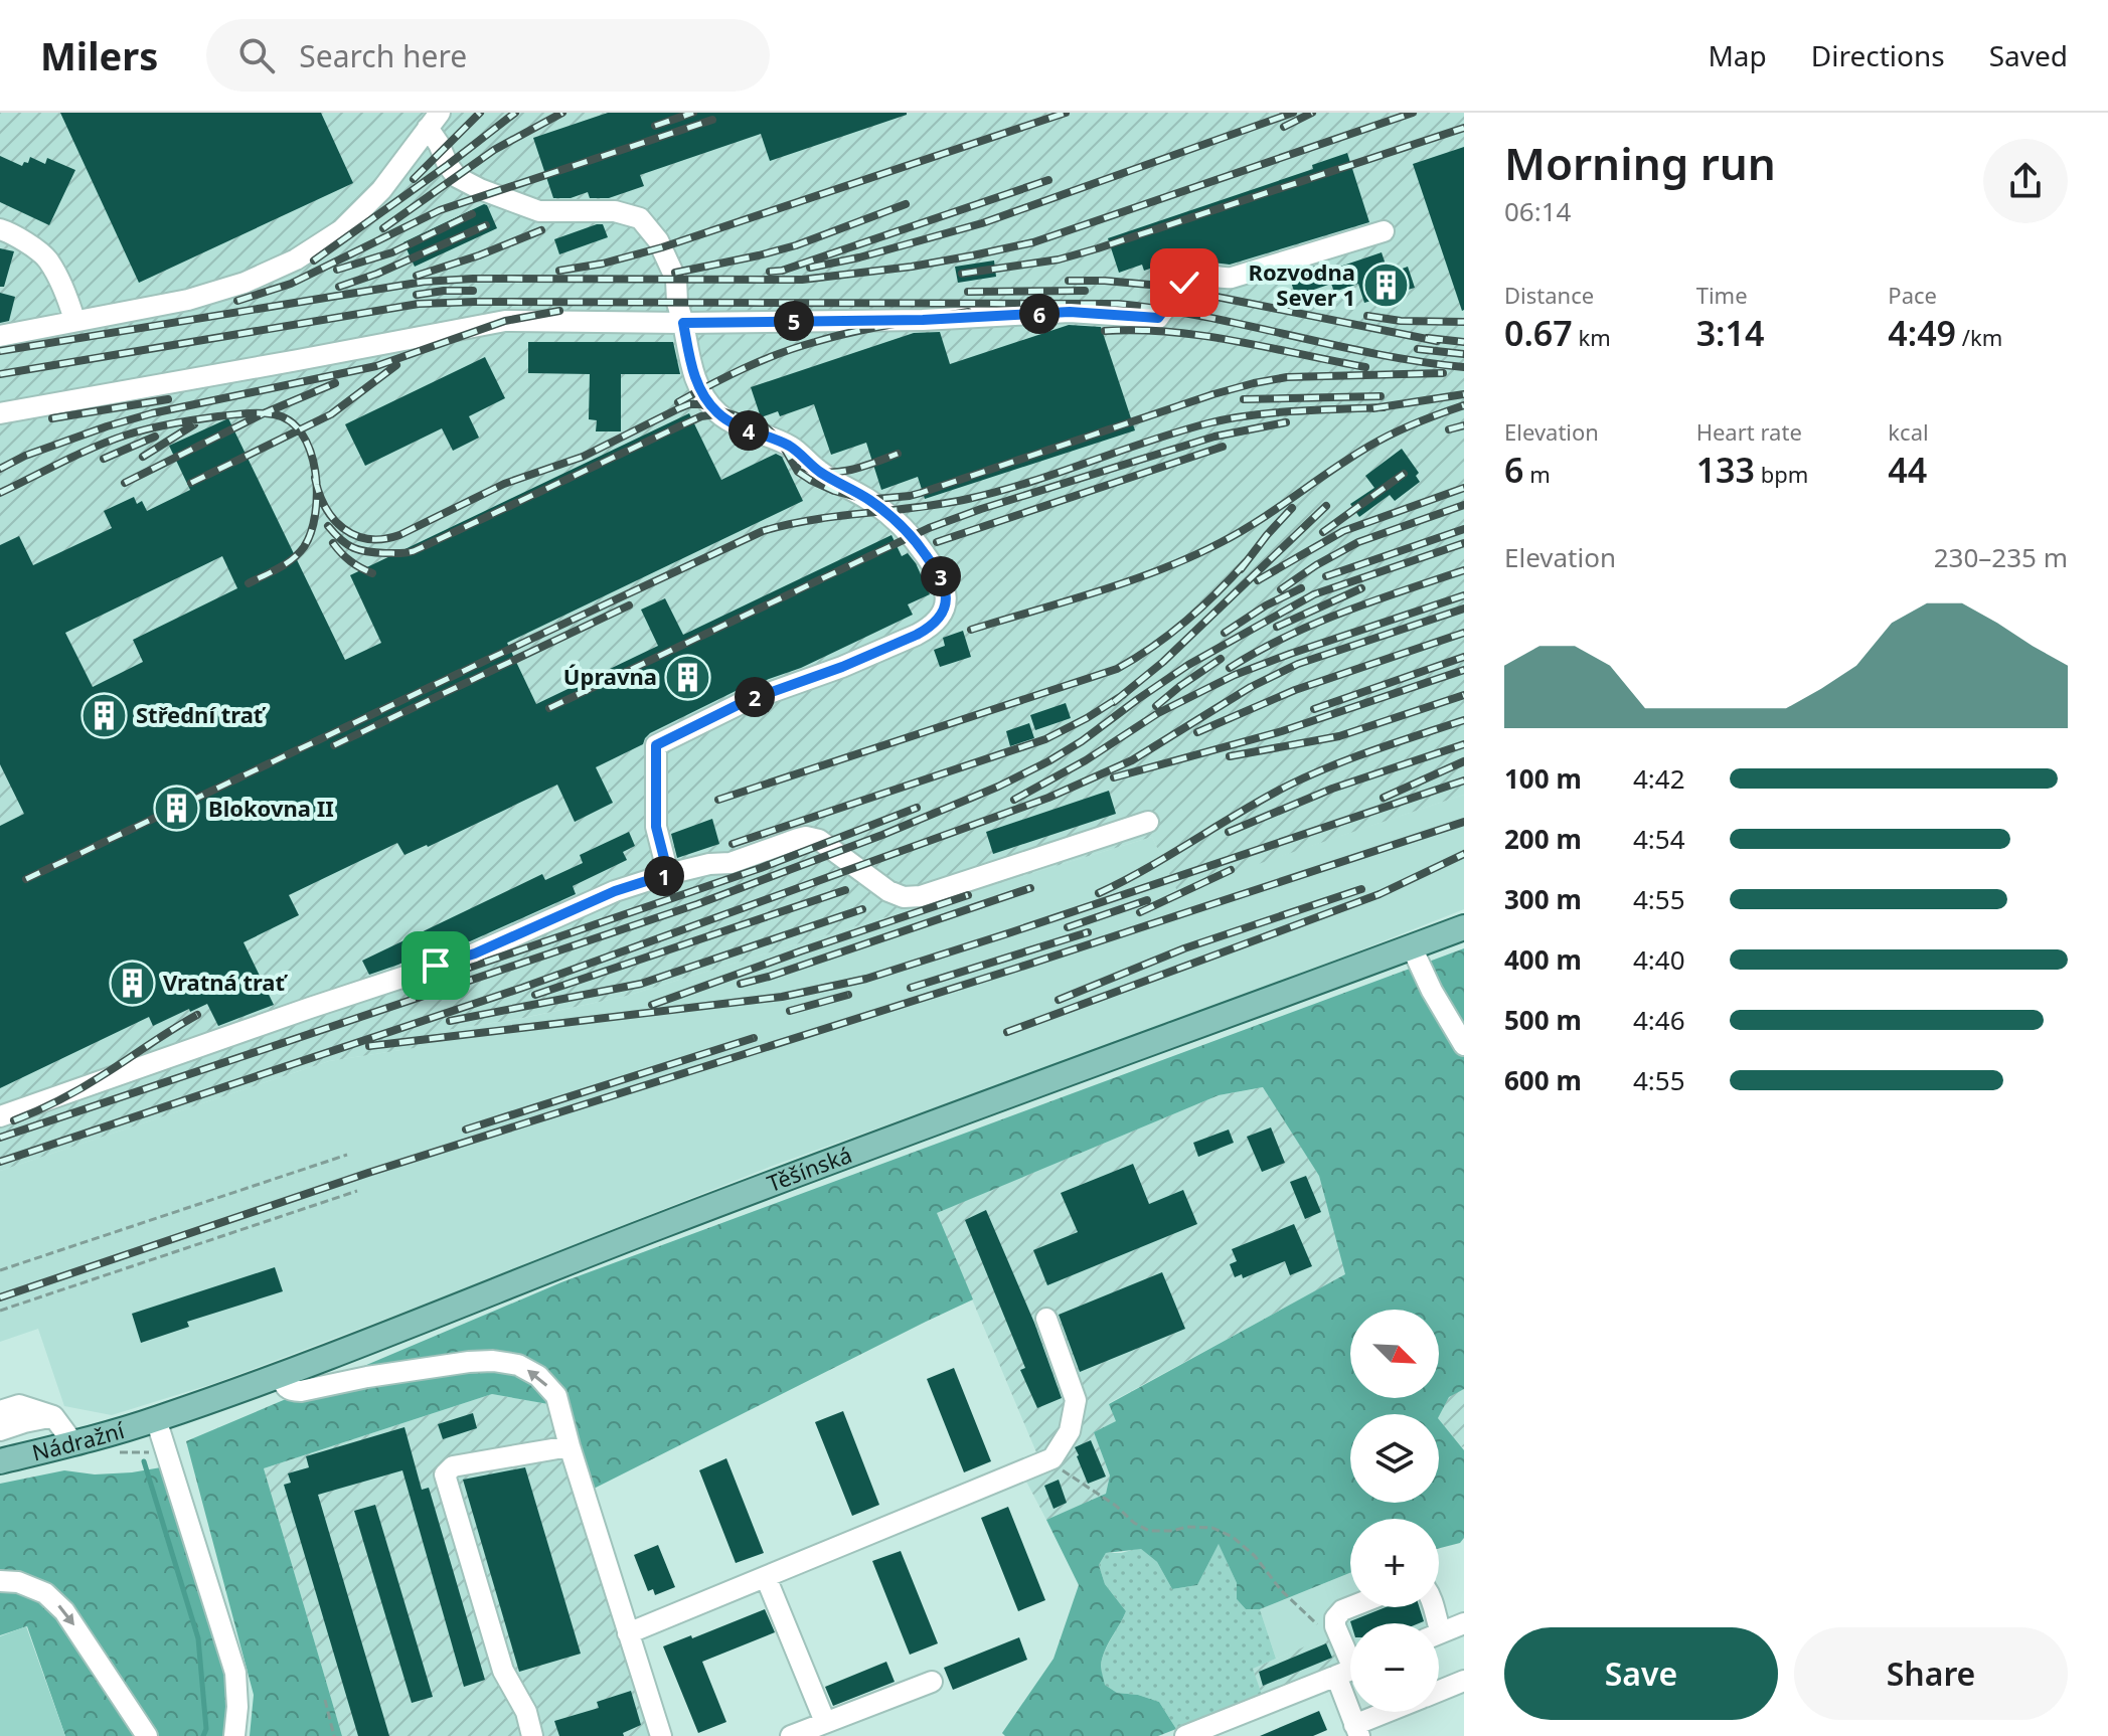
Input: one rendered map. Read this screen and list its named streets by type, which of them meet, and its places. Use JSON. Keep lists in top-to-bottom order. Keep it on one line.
{"streets":{"main road":["Těšínská","Nádražní"]},"crossings":[["Těšínská","Nádražní"]],"places":{"building":["Rozvodna Sever 1","Úpravna","Střední trať","Blokovna II","Vratná trať"]},"north":"bottom right","page":{"header":"Milers","search":"Search here","nav":["Map","Directions","Saved"],"heading":["Morning run","06:14"],"stats":[["Distance","0.67 km"],["Time","3:14"],["Pace","4:49 /km"],["Elevation","6 m"],["Heart rate","133 bpm"],["kcal","44"]],"pins":["6","5","4","3","2","1"],"chart":["Elevation","230–235 m"],"list":[{"name":"100 m","note":"4:42"},{"name":"200 m","note":"4:54"},{"name":"300 m","note":"4:55"},{"name":"400 m","note":"4:40"},{"name":"500 m","note":"4:46"},{"name":"600 m","note":"4:55"}],"map_buttons":["+","−"],"buttons":["Save","Share"]}}
